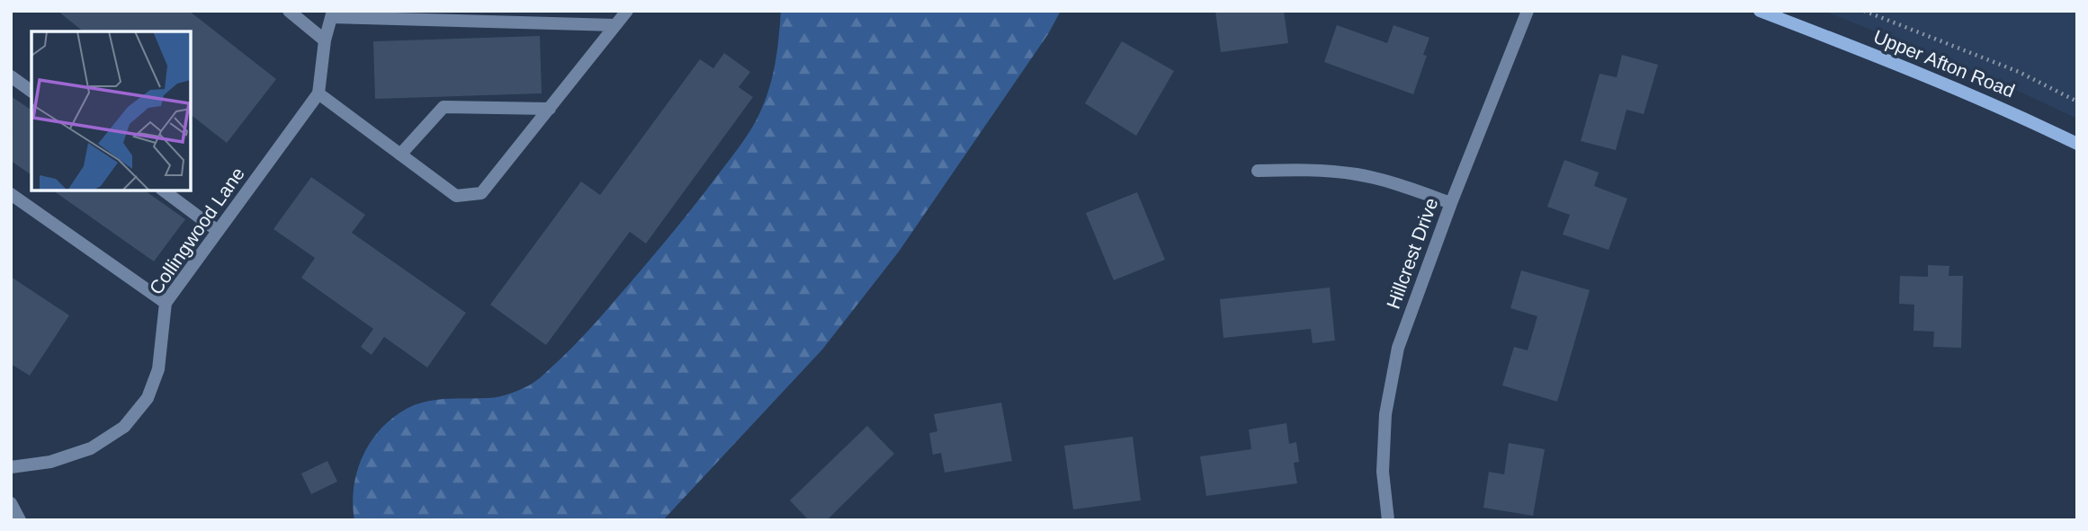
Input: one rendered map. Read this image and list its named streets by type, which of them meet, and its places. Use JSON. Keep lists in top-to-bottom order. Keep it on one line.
{"streets":{"street":["Upper Afton Road","Collingwood Lane","Hillcrest Drive"]}}
